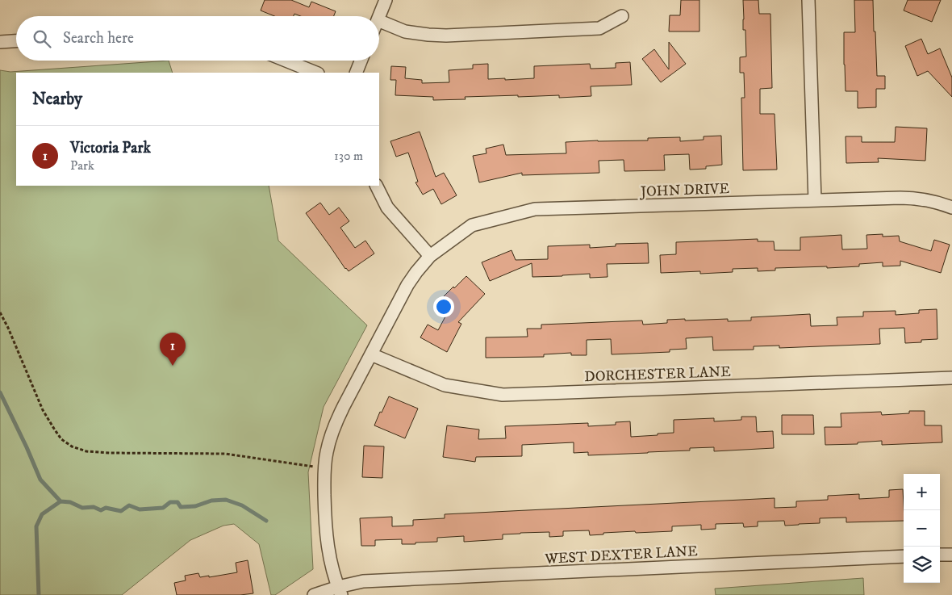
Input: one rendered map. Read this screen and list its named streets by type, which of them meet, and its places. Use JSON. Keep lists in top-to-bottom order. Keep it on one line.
{"streets":{"street":["JOHN DRIVE","DORCHESTER LANE","WEST DEXTER LANE"]},"crossings":[["JOHN DRIVE","DORCHESTER LANE"],["JOHN DRIVE","WEST DEXTER LANE"]],"page":{"search":"Search here","heading":"Nearby","list":[{"mark":"1","name":"Victoria Park","note":"Park","value":"130 m"}],"pins":"1","map_buttons":["+","−"]}}
